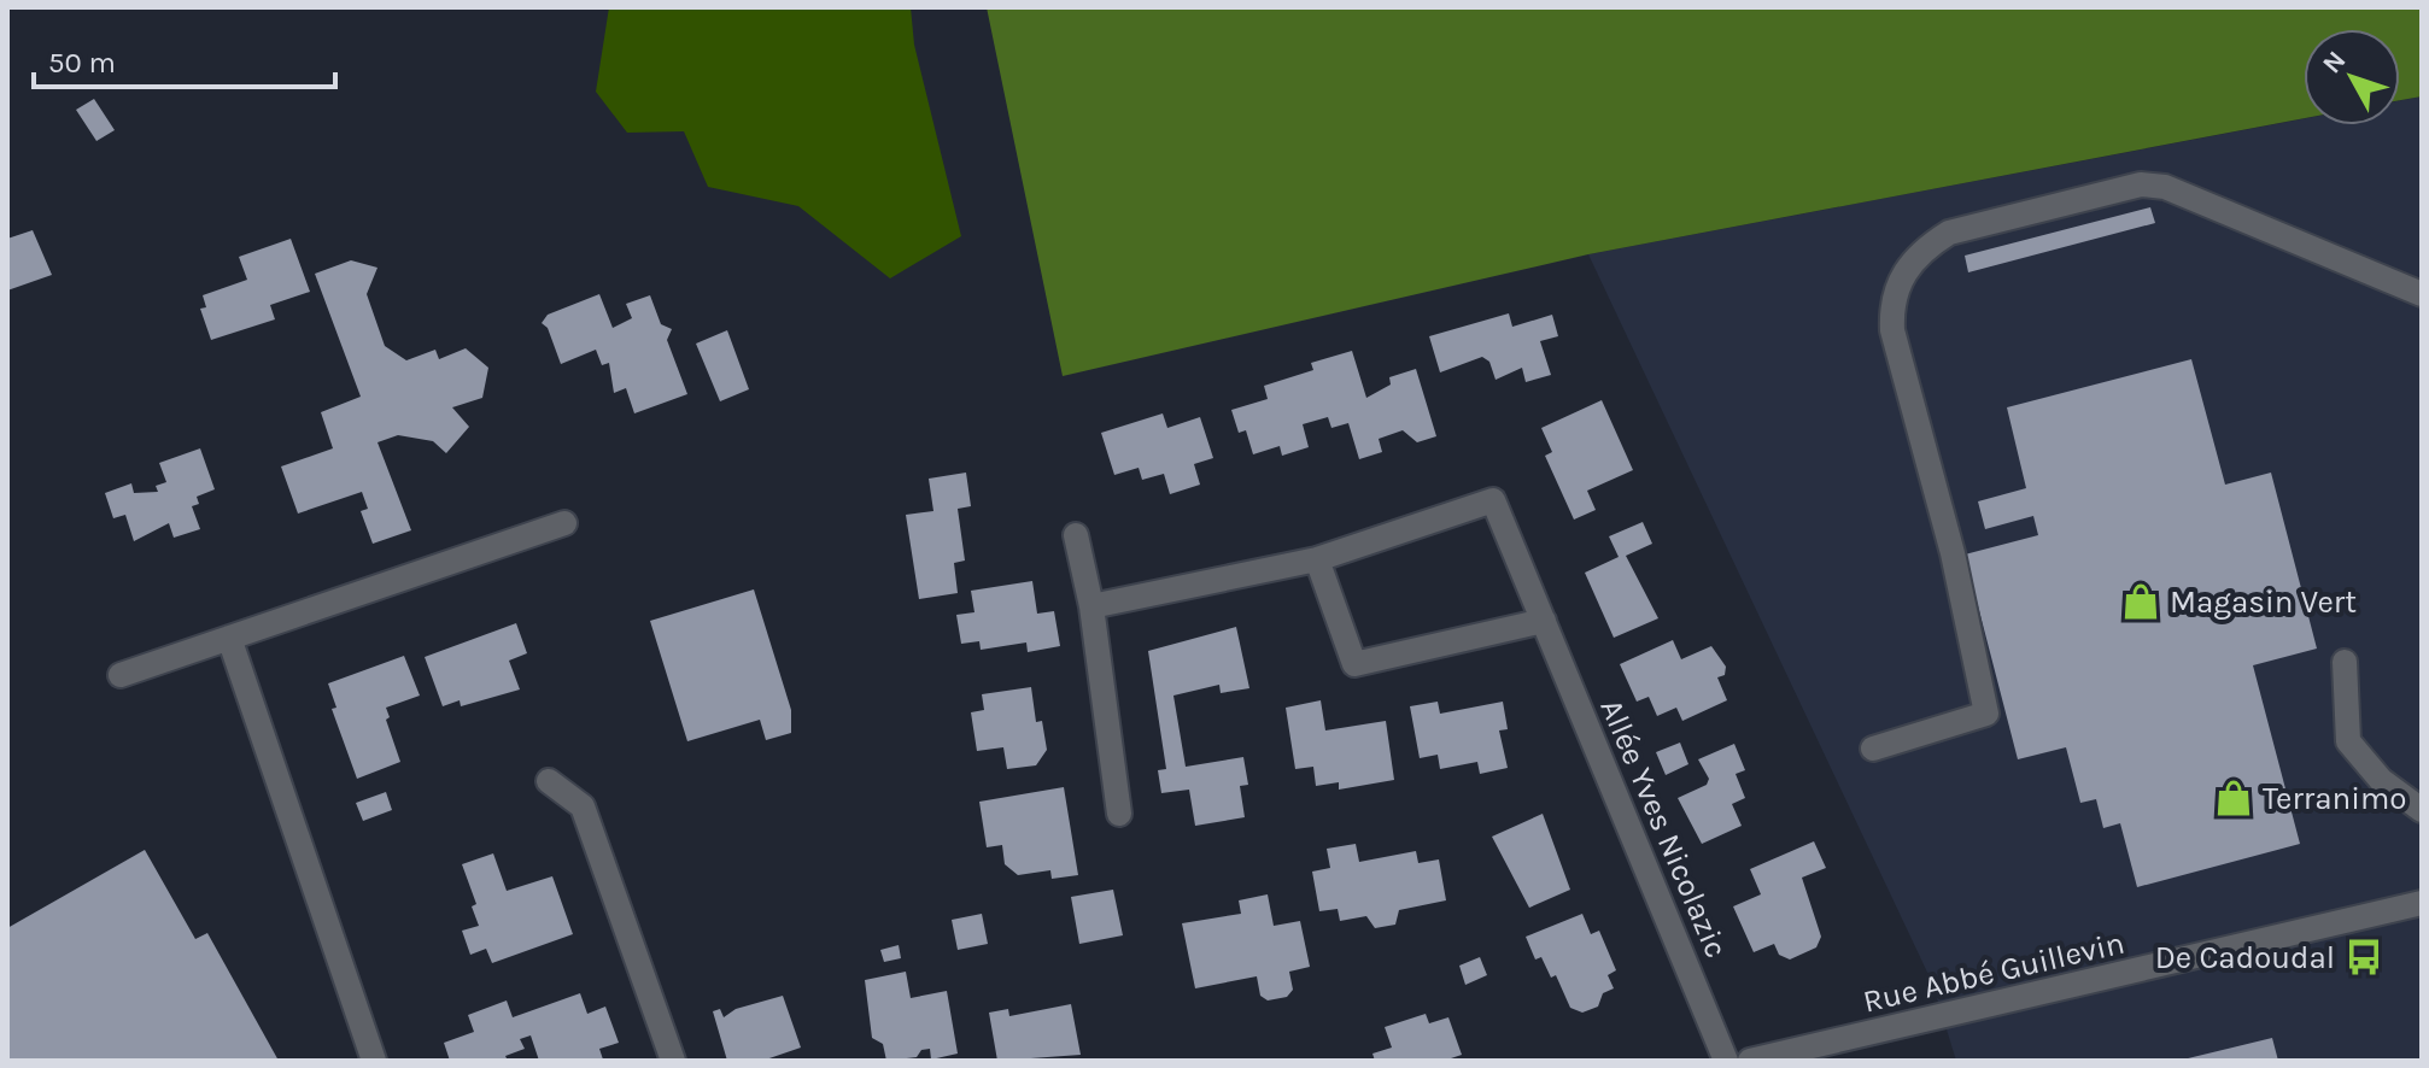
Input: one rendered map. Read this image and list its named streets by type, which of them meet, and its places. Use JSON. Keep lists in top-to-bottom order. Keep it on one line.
{"streets":{"street":["Allée Yves Nicolazic","Rue Abbé Guillevin"]},"places":{"shop":["Magasin Vert","Terranimo"],"bus stop":["De Cadoudal"]},"scale_bar":"50 m","north":"top left"}
